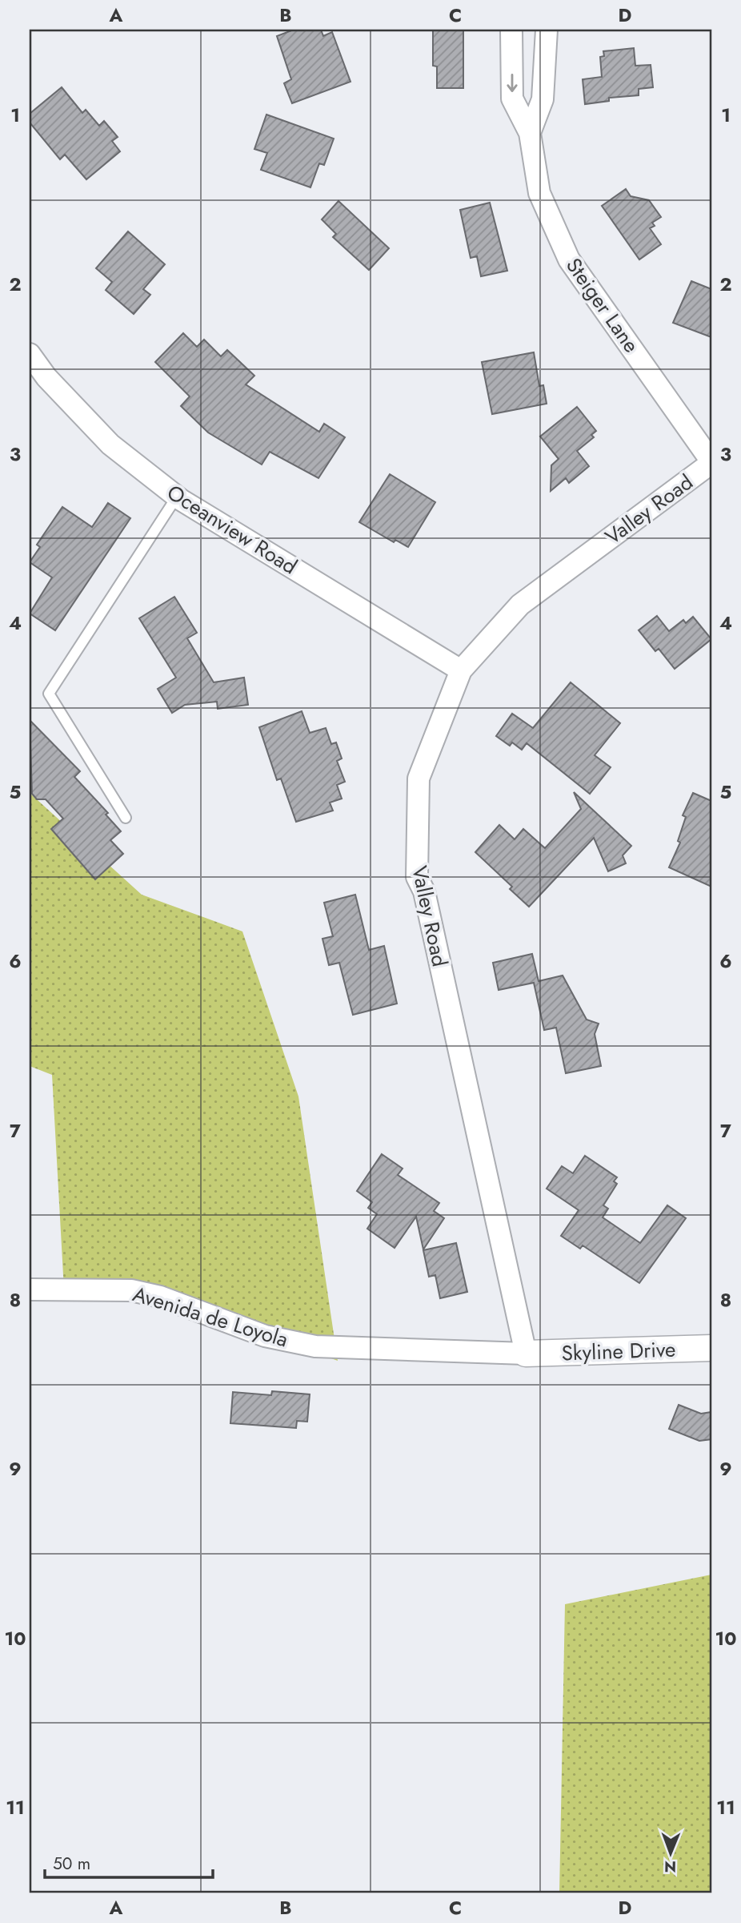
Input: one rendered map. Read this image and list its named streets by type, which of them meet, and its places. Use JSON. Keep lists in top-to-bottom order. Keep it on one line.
{"streets":{"street":["Steiger Lane","Valley Road","Oceanview Road","Avenida de Loyola","Skyline Drive"]},"crossings":[["Steiger Lane","Valley Road"],["Valley Road","Oceanview Road"],["Valley Road","Avenida de Loyola"],["Valley Road","Skyline Drive"],["Avenida de Loyola","Skyline Drive"]],"scale_bar":"50 m","north":"bottom","grid":{"columns":["A","B","C","D"],"rows":["1","2","3","4","5","6","7","8","9","10","11"]}}
